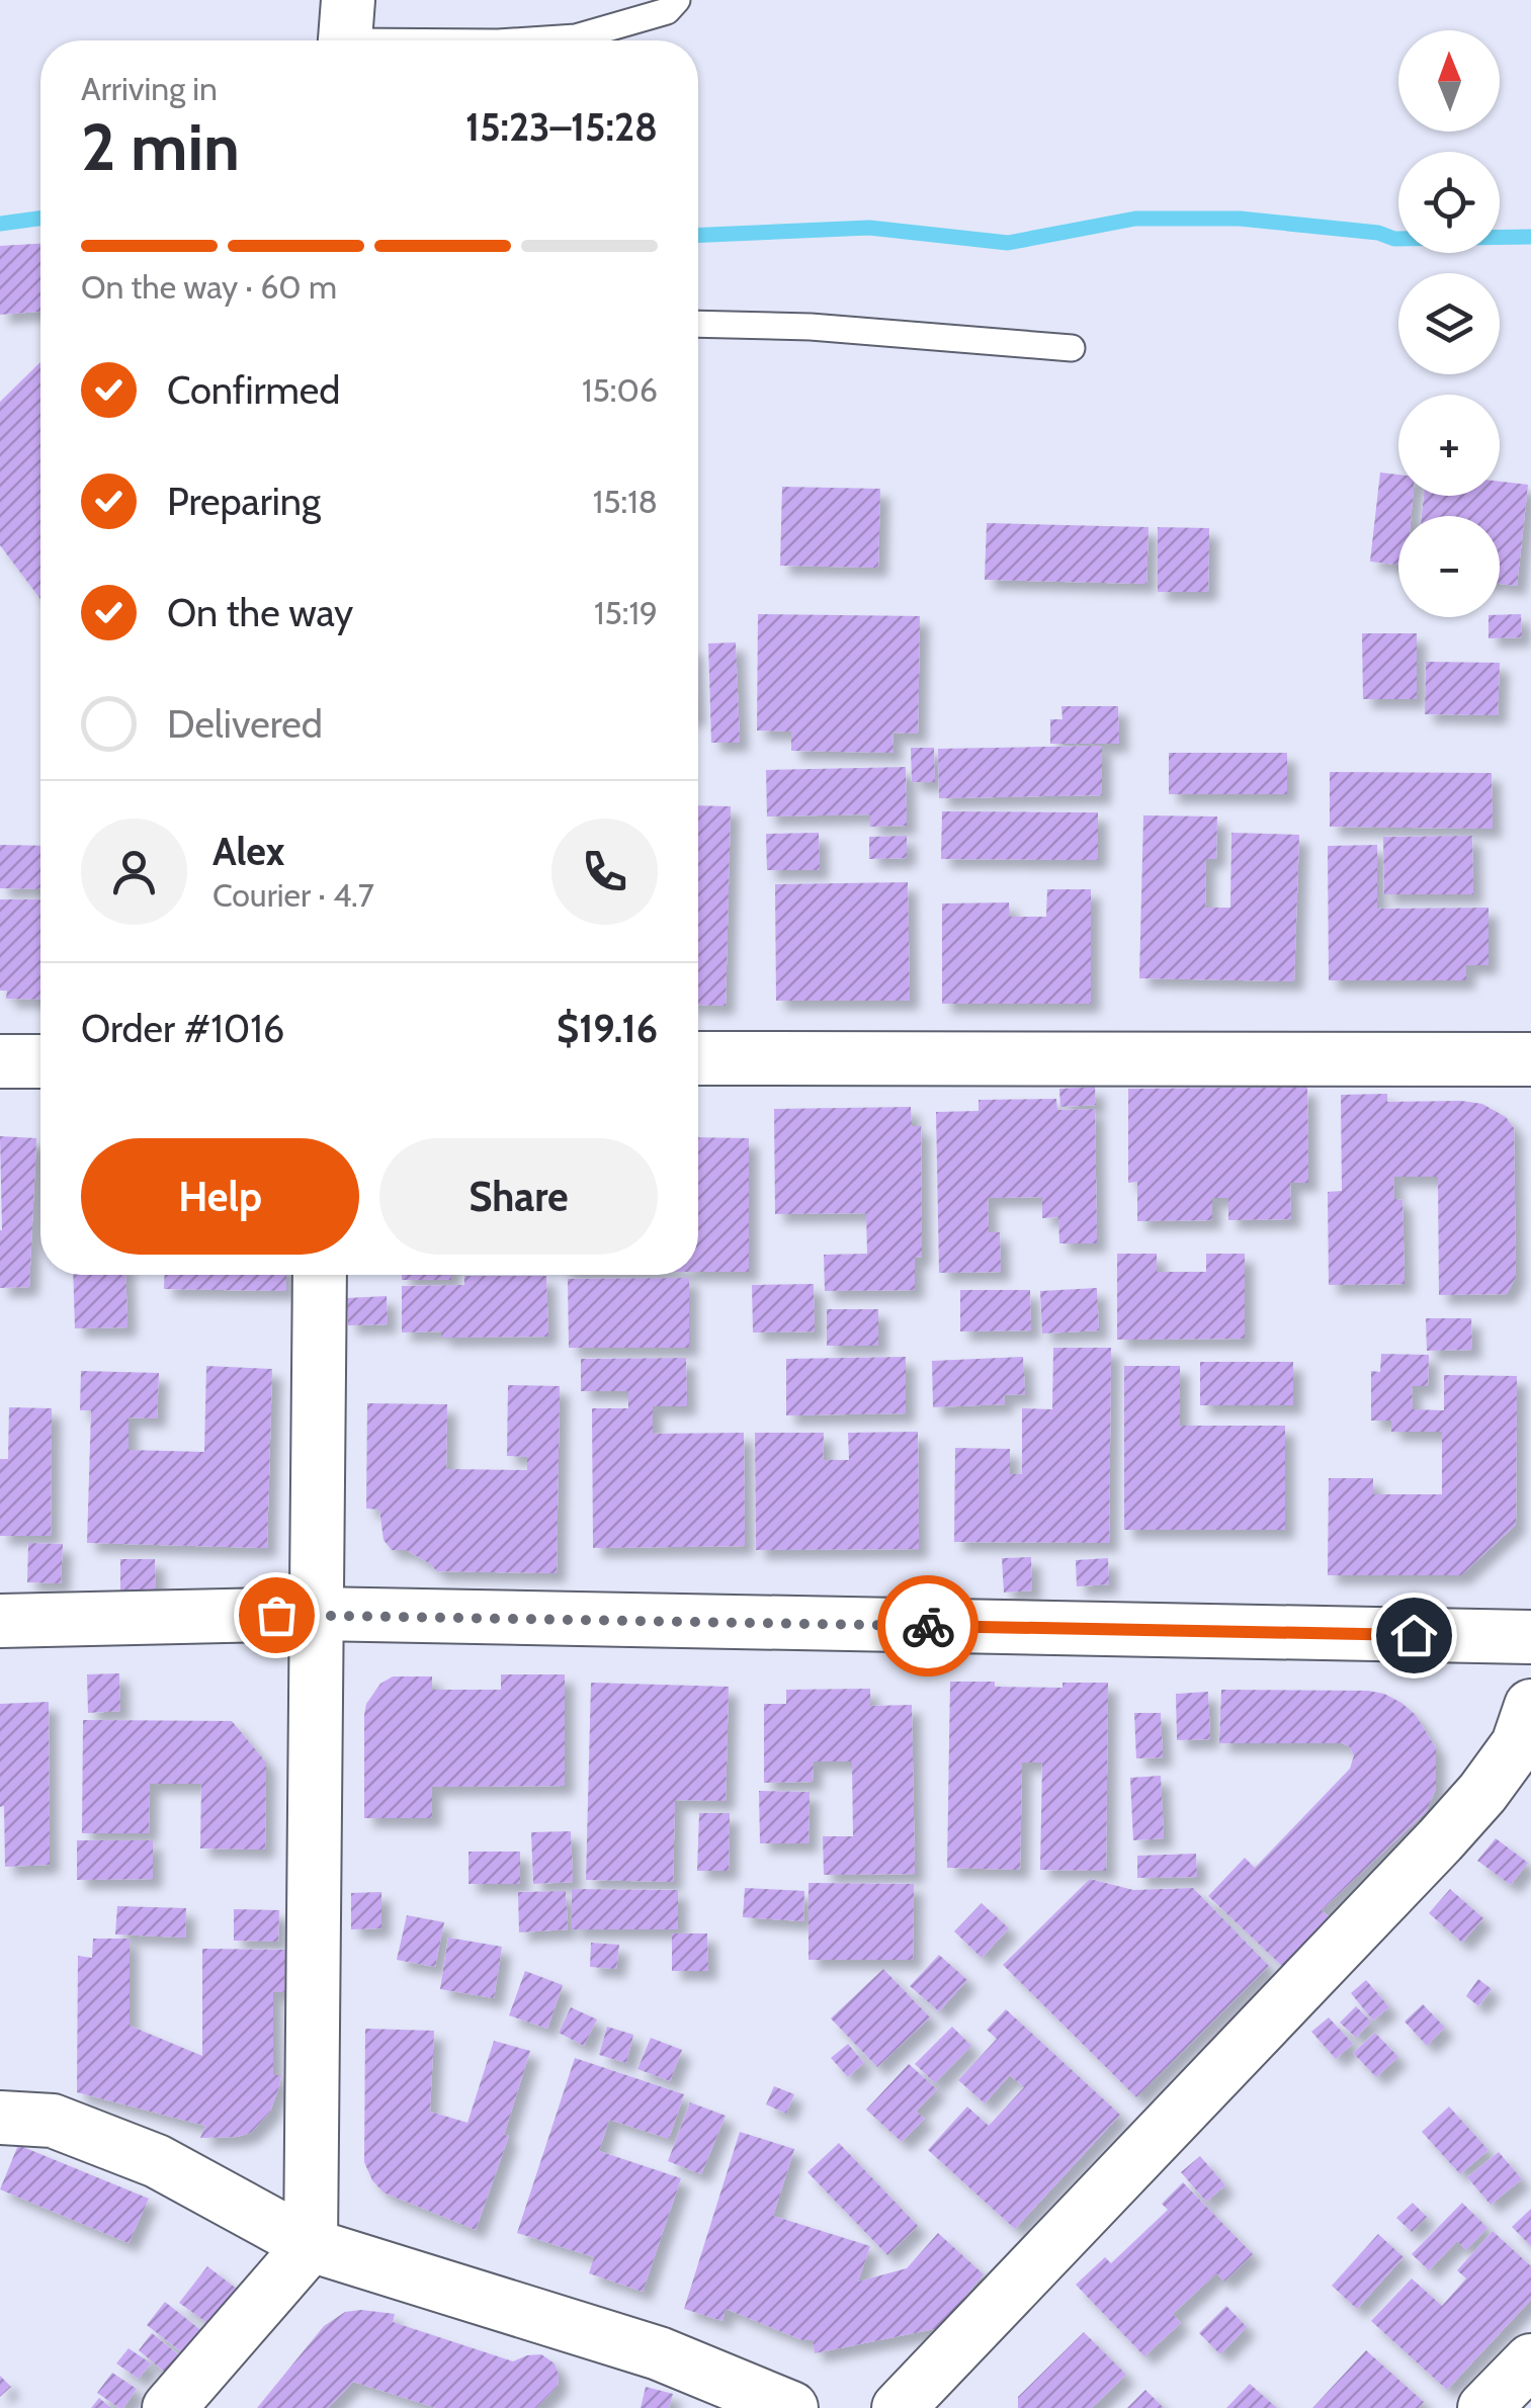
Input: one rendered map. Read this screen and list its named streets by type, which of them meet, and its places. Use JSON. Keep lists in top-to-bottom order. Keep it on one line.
{"north":"top","page":{"map_buttons":["+","−"],"heading":["2 min","Arriving in","15:23–15:28"],"panel":["Alex","Courier · 4.7","Order #1016","$19.16"],"bar":"On the way · 60 m","list":[["Confirmed","15:06"],["Preparing","15:18"],["On the way","15:19"],"Delivered"],"buttons":["Help","Share"]}}
